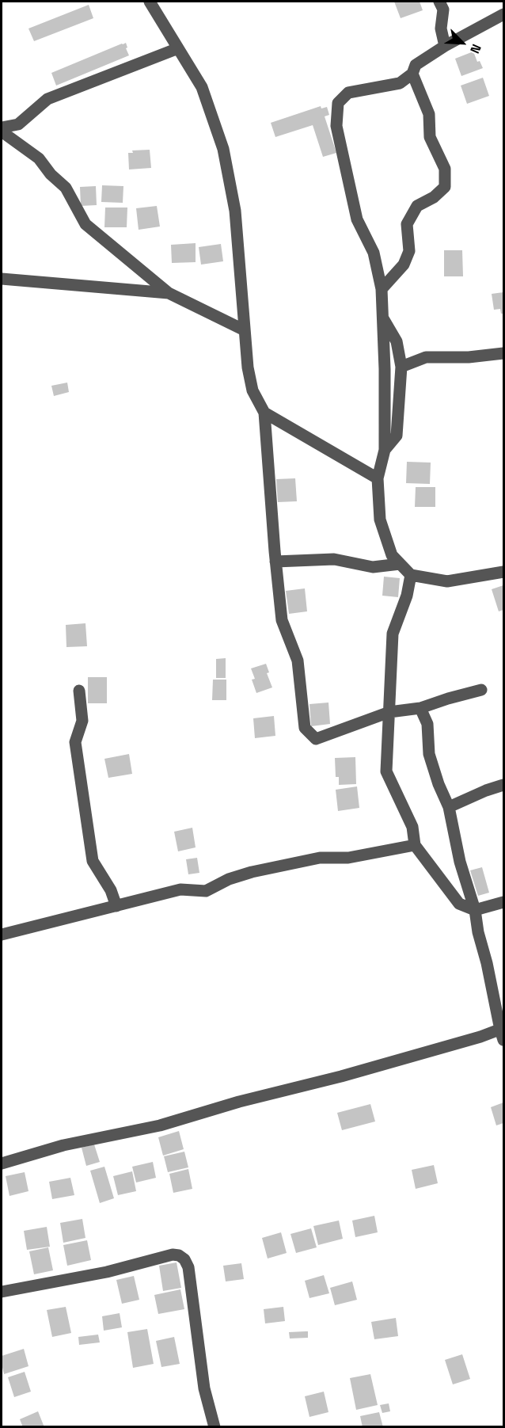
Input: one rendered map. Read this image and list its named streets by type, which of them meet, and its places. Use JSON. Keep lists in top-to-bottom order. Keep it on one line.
{"north":"bottom right"}
